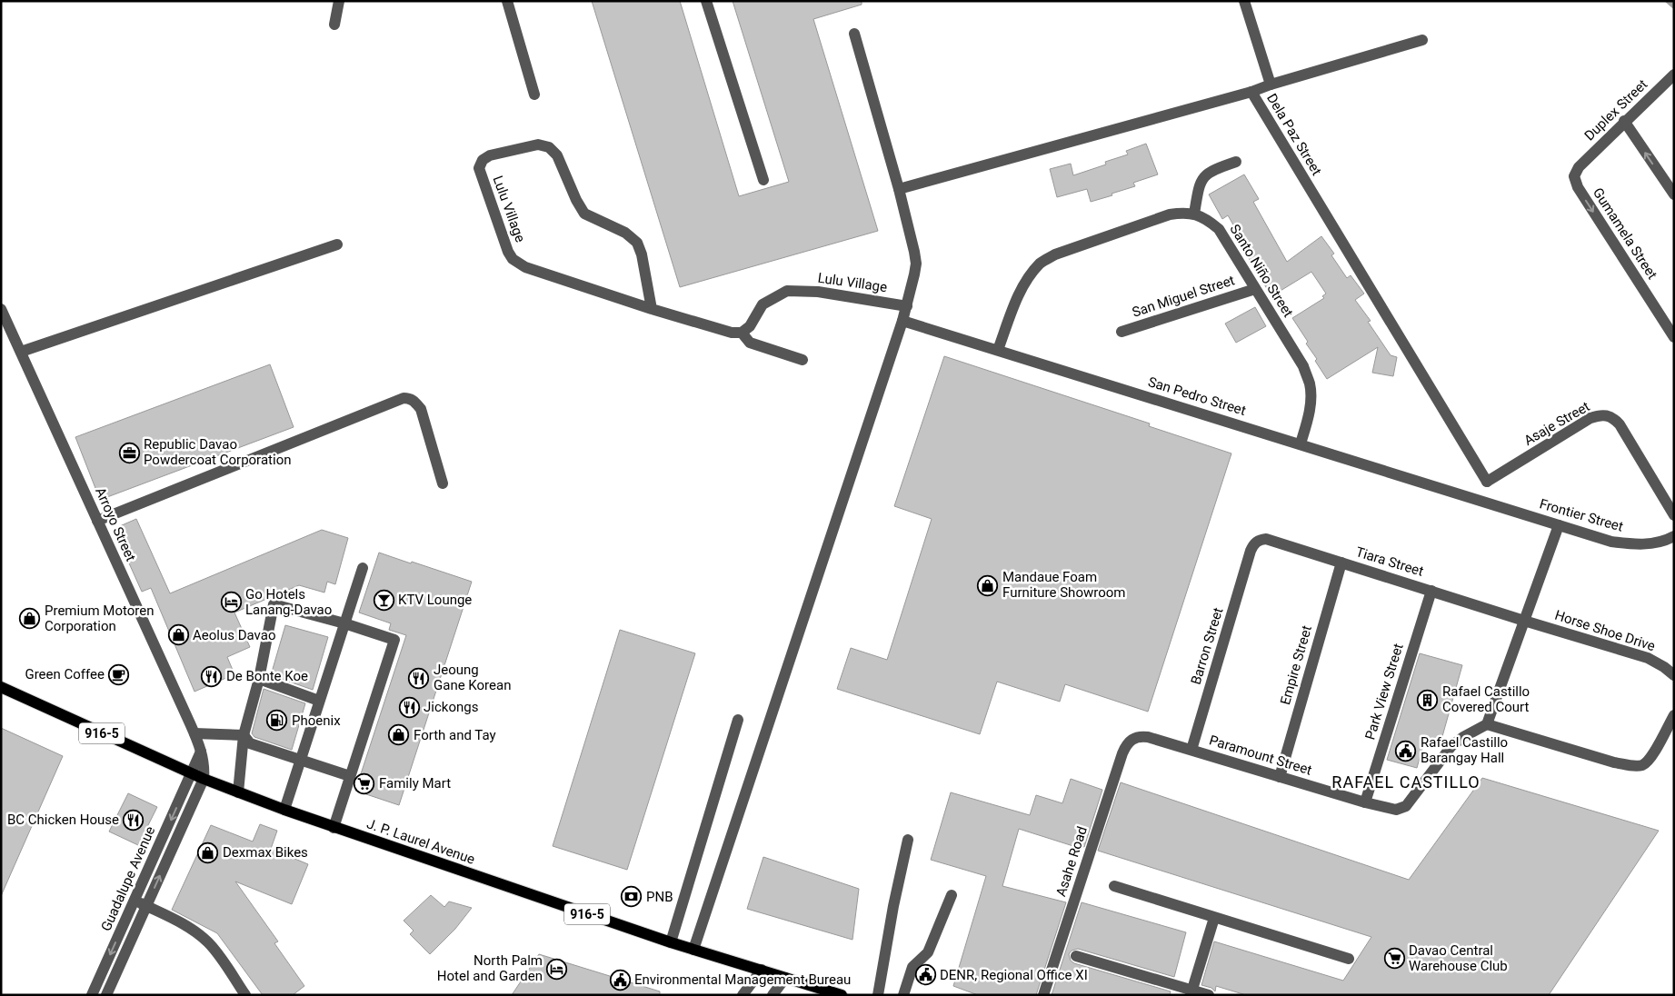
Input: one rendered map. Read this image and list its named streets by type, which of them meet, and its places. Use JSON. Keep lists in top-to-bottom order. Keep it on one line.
{"streets":{"main road":["916-5","J. P. Laurel Avenue"],"street":["Duplex Street","Dela Paz Street","Lulu Village","Gumamela Street","Santo Niño Street","San Miguel Street","San Pedro Street","Asaje Street","Frontier Street","Arroyo Street","Tiara Street","Horse Shoe Drive","Barron Street","Empire Street","Park View Street","Paramount Street","Asahe Road","Guadalupe Avenue"]},"crossings":[["Duplex Street","Gumamela Street"],["Dela Paz Street","Asaje Street"],["Santo Niño Street","San Miguel Street"],["Santo Niño Street","San Pedro Street"],["San Pedro Street","Frontier Street"],["Arroyo Street","J. P. Laurel Avenue"],["Arroyo Street","Guadalupe Avenue"],["Tiara Street","Horse Shoe Drive"],["Tiara Street","Barron Street"],["Tiara Street","Empire Street"],["Tiara Street","Park View Street"],["Barron Street","Paramount Street"],["Empire Street","Paramount Street"],["Park View Street","Paramount Street"],["Paramount Street","Asahe Road"],["J. P. Laurel Avenue","Guadalupe Avenue"]],"one_way":["Gumamela Street"],"districts":["RAFAEL CASTILLO"],"places":{"office":["Republic Davao Powdercoat Corporation"],"shop":["Mandaue Foam Furniture Showroom","Premium Motoren Corporation","Aeolus Davao","Forth and Tay","Dexmax Bikes"],"bar":["KTV Lounge"],"hotel":["Go Hotels Lanang-Davao","North Palm Hotel and Garden"],"cafe":["Green Coffee"],"restaurant":["De Bonte Koe","Jeoung Gane Korean","Jickongs","BC Chicken House"],"building":["Rafael Castillo Covered Court"],"fuel station":["Phoenix"],"public building":["Rafael Castillo Barangay Hall","DENR, Regional Office XI","Environmental Management Bureau"],"supermarket":["Family Mart","Davao Central Warehouse Club"],"bank":["PNB"]}}
